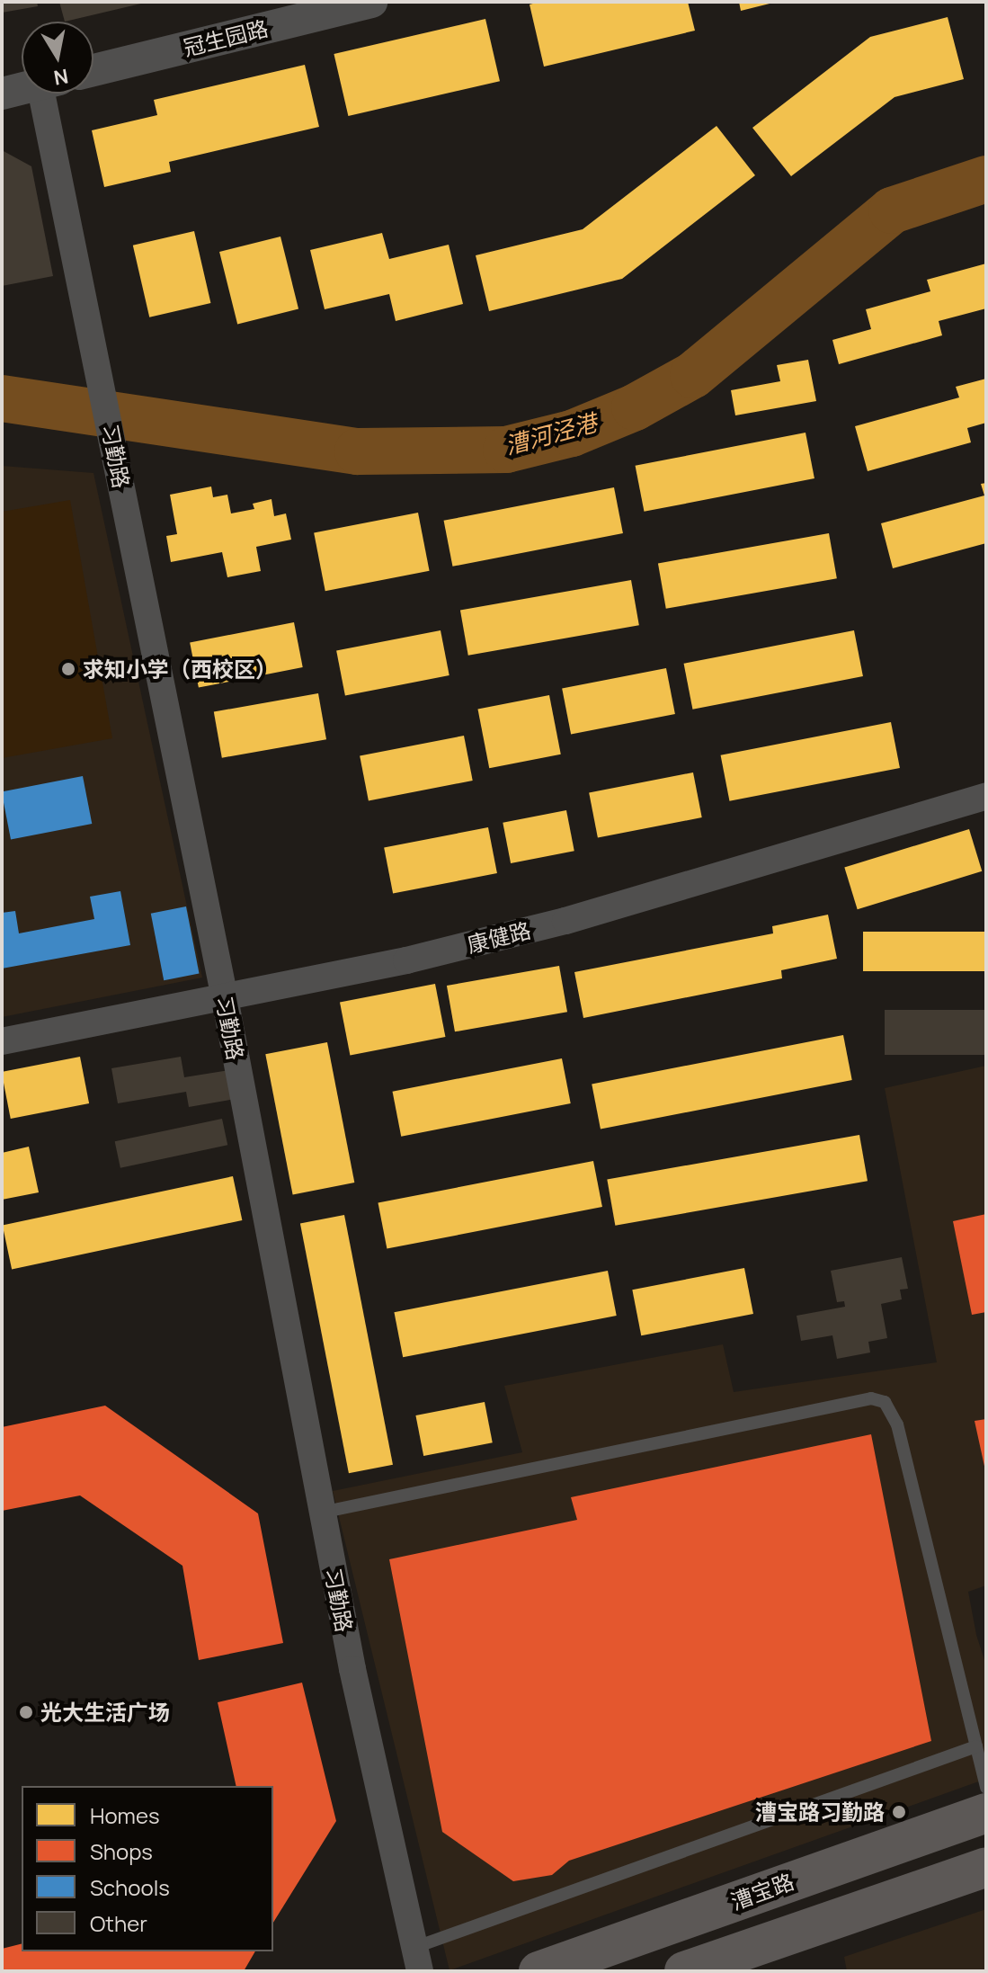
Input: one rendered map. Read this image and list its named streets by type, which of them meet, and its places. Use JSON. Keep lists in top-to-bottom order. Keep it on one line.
{"streets":{"main road":["漕宝路"],"street":["冠生园路","习勤路","康健路"]},"crossings":[["习勤路","康健路"]],"water":["漕河泾港"],"places":["求知小学（西校区）","光大生活广场","漕宝路习勤路"],"legend":["Homes","Shops","Schools","Other"],"north":"bottom"}
